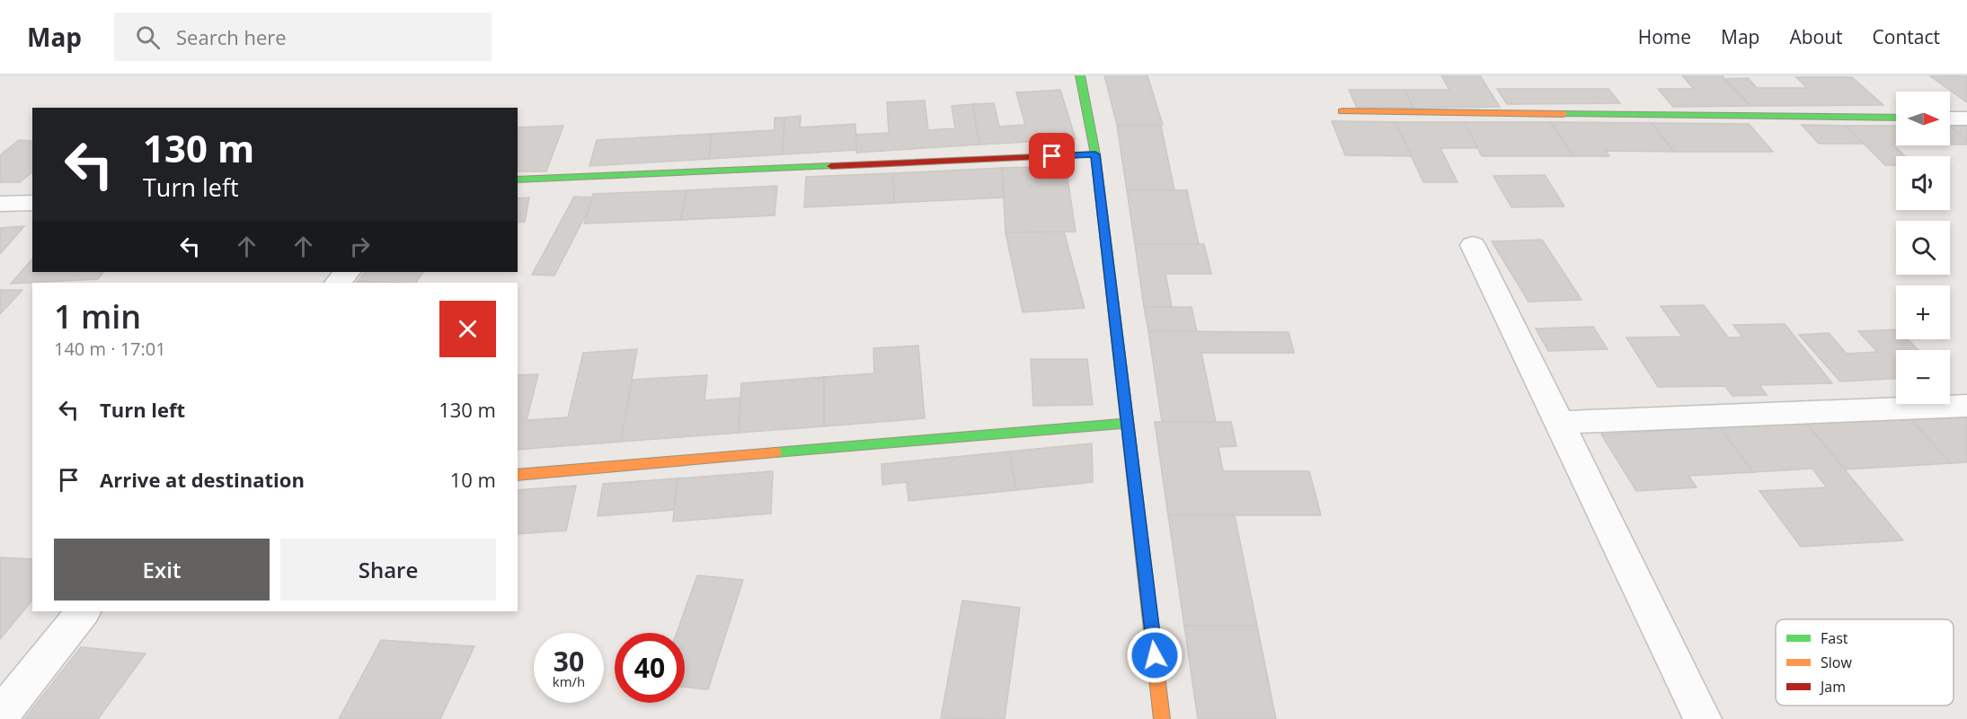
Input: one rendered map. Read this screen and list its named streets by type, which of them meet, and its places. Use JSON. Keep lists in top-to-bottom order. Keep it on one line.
{"legend":["Fast","Slow","Jam"],"north":"right","page":{"header":"Map","search":"Search here","nav":["Home","Map","About","Contact"],"map_buttons":["+","−"],"turn":["130 m","Turn left"],"heading":["1 min","140 m · 17:01"],"list":[{"name":"Turn left","value":"130 m"},{"name":"Arrive at destination","value":"10 m"}],"buttons":["Exit","Share"],"speed":"30 km/h","limit":"40"}}
